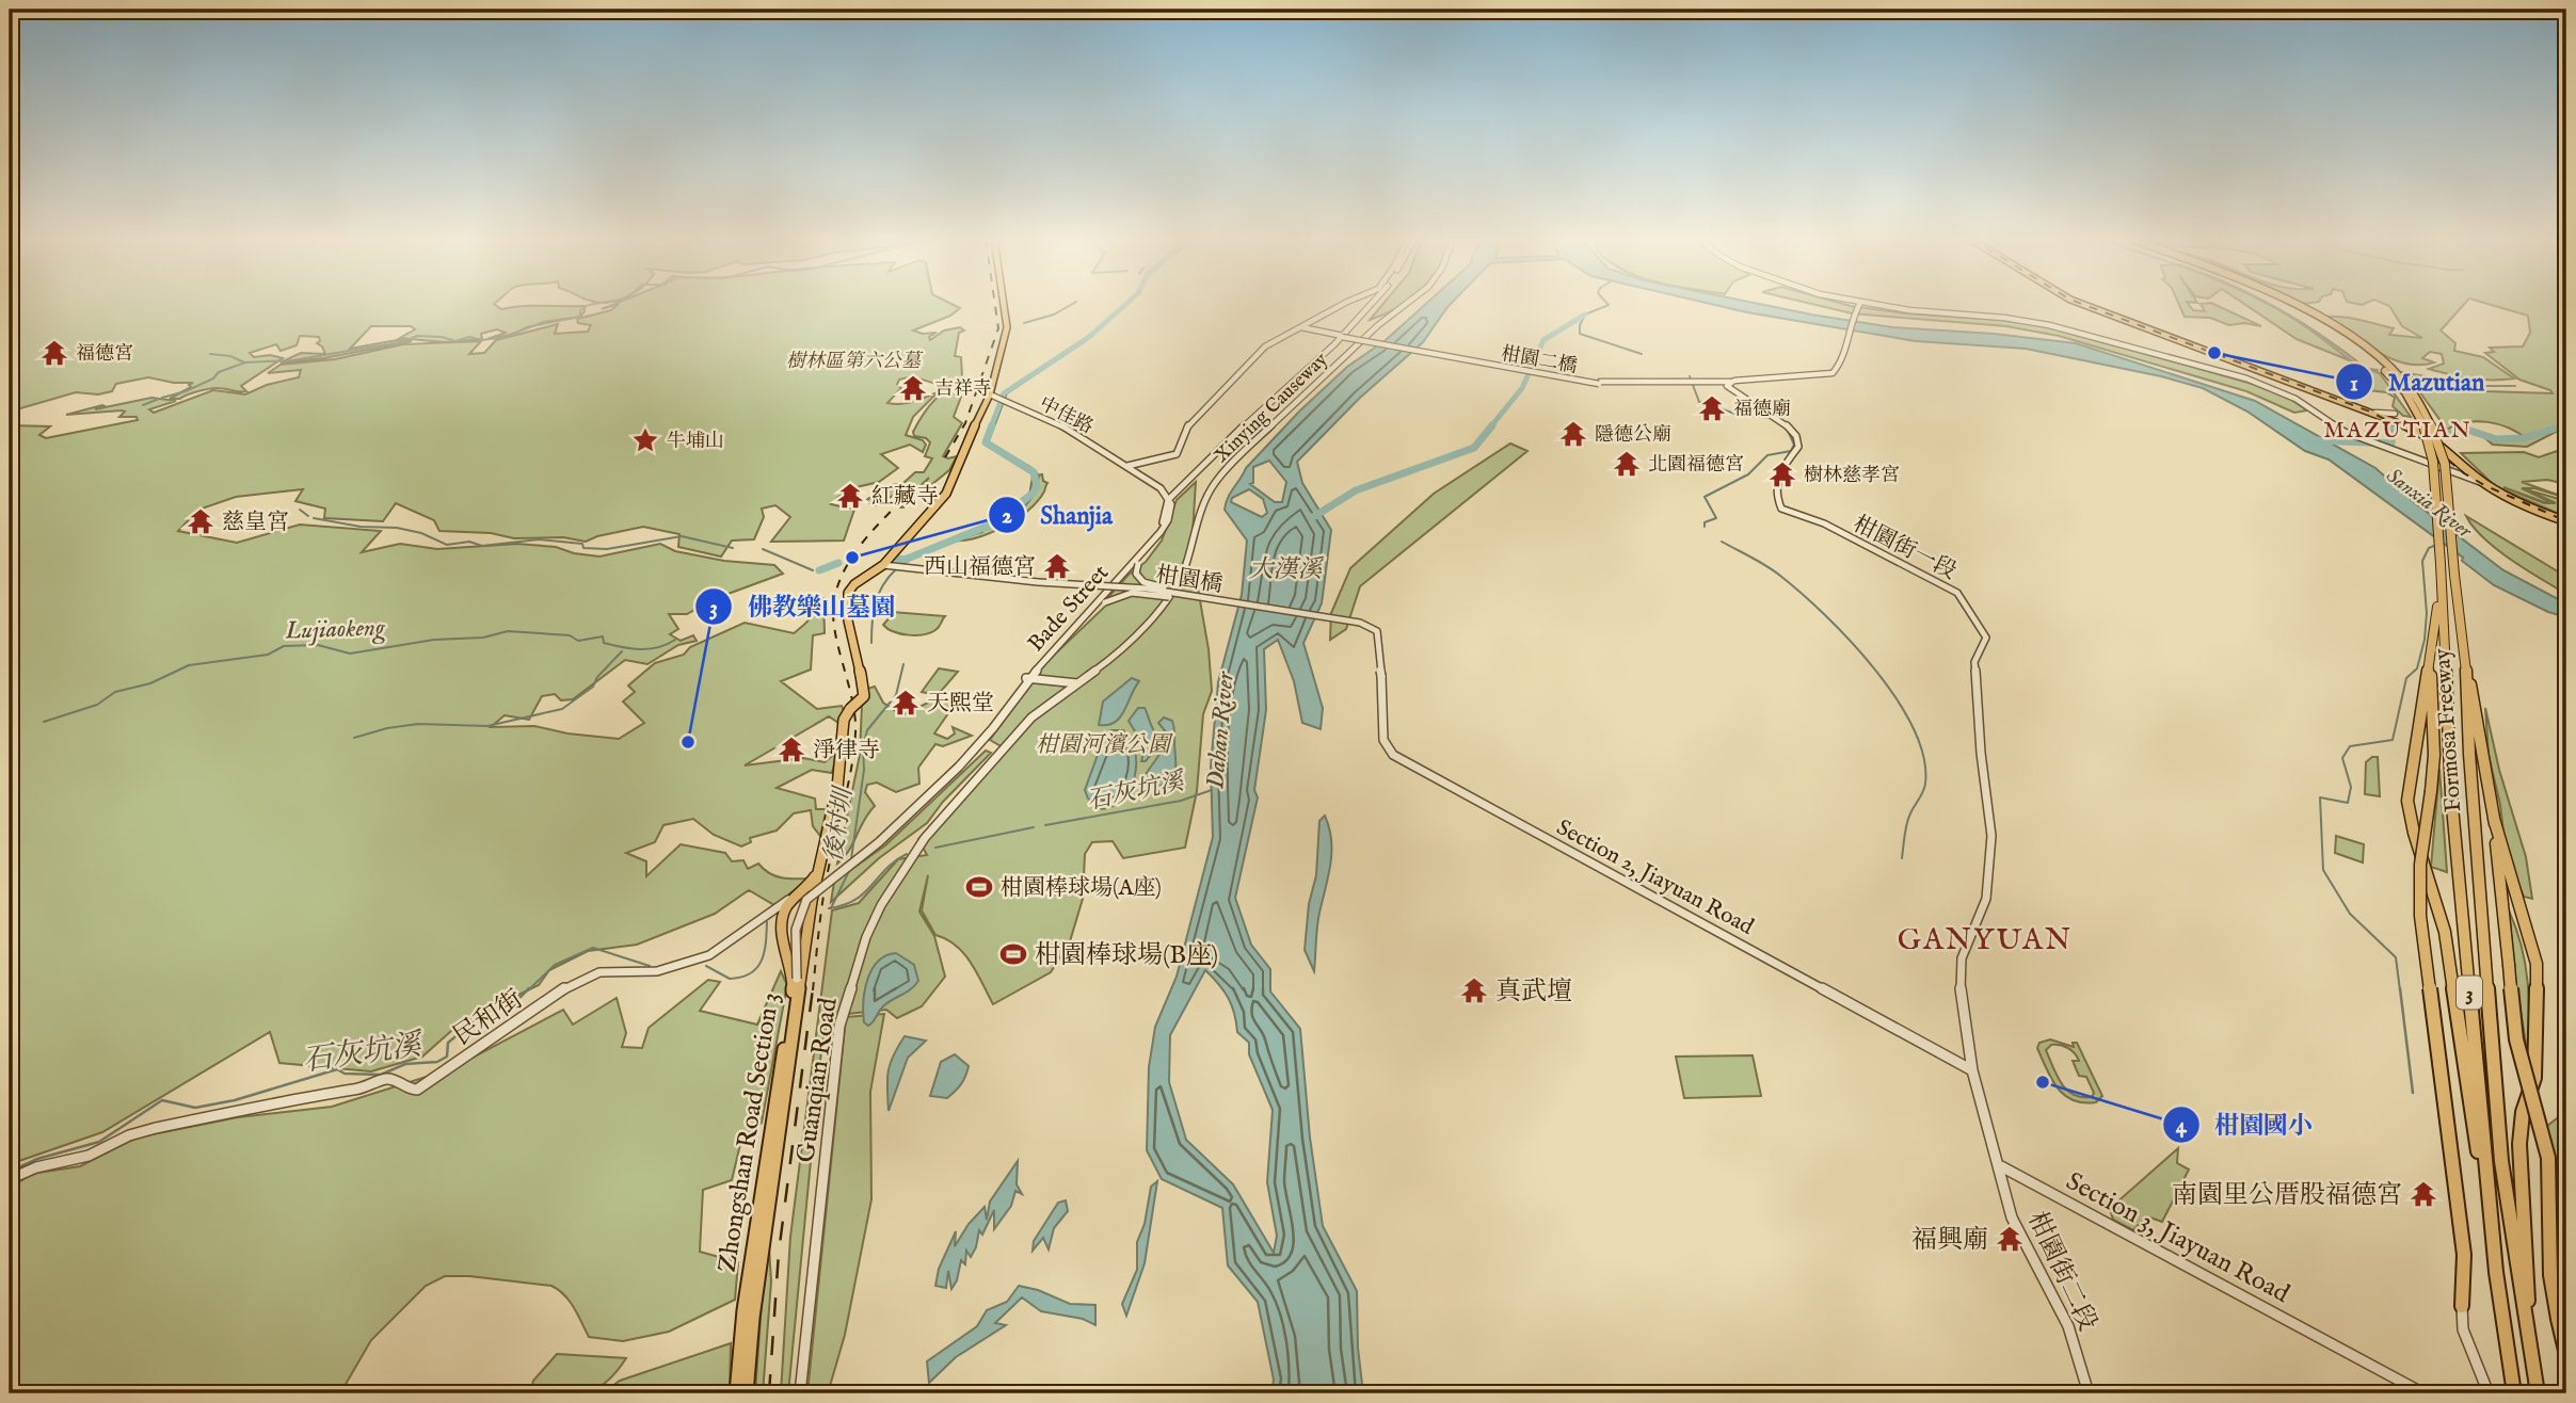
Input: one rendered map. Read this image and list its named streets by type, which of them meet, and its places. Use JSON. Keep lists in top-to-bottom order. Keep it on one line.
{"streets":{"highway":["Formosa Freeway","3"],"main road":["Zhongshan Road Section 3"],"street":["柑園二橋","Xinying Causeway","中佳路","柑園街一段","柑園橋","Bade Street","Section 2, Jiayuan Road","民和街","Guanqian Road","Section 3, Jiayuan Road","柑園街二段"]},"crossings":[["柑園二橋","柑園街一段"],["Xinying Causeway","Guanqian Road"],["柑園街一段","Section 2, Jiayuan Road"],["柑園橋","Section 2, Jiayuan Road"],["柑園橋","Zhongshan Road Section 3"],["Bade Street","Zhongshan Road Section 3"],["民和街","Zhongshan Road Section 3"],["Section 3, Jiayuan Road","柑園街二段"]],"districts":["MAZUTIAN","GANYUAN"],"water":["Sanxia River","大漢溪","Lujiaokeng","Dahan River","石灰坑溪","後村圳"],"parks":["樹林區第六公墓","柑園河濱公園"],"places":{"temple":["福德宮","吉祥寺","福德廟","隱德公廟","北園福德宮","樹林慈孝宮","紅藏寺","慈皇宮","西山福德宮","天熙堂","淨律寺","真武壇","南園里公厝股福德宮","福興廟"],"other":["Mazutian","Shanjia","佛教樂山墓園","柑園國小"],"place":["牛埔山"],"sports":["柑園棒球場(A座)","柑園棒球場(B座)"]}}
